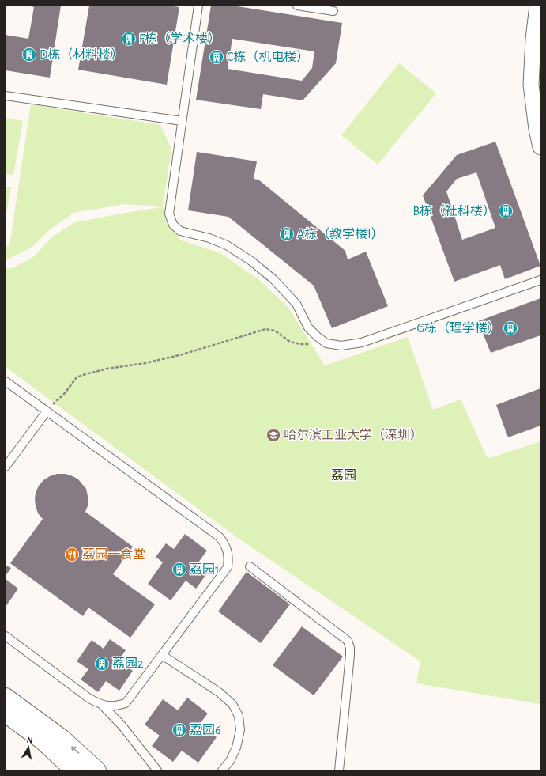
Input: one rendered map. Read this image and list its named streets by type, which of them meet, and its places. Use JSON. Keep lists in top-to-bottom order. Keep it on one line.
{"parks":["荔园"],"places":{"building":["F栋（学术楼）","D栋（材料楼）","C栋（机电楼）","B栋（社科楼）","A栋（教学楼I）","G栋（理学楼）","荔园1","荔园2","荔园6"],"school or university":["哈尔滨工业大学（深圳）"],"restaurant":["荔园一食堂"]},"north":"top"}
